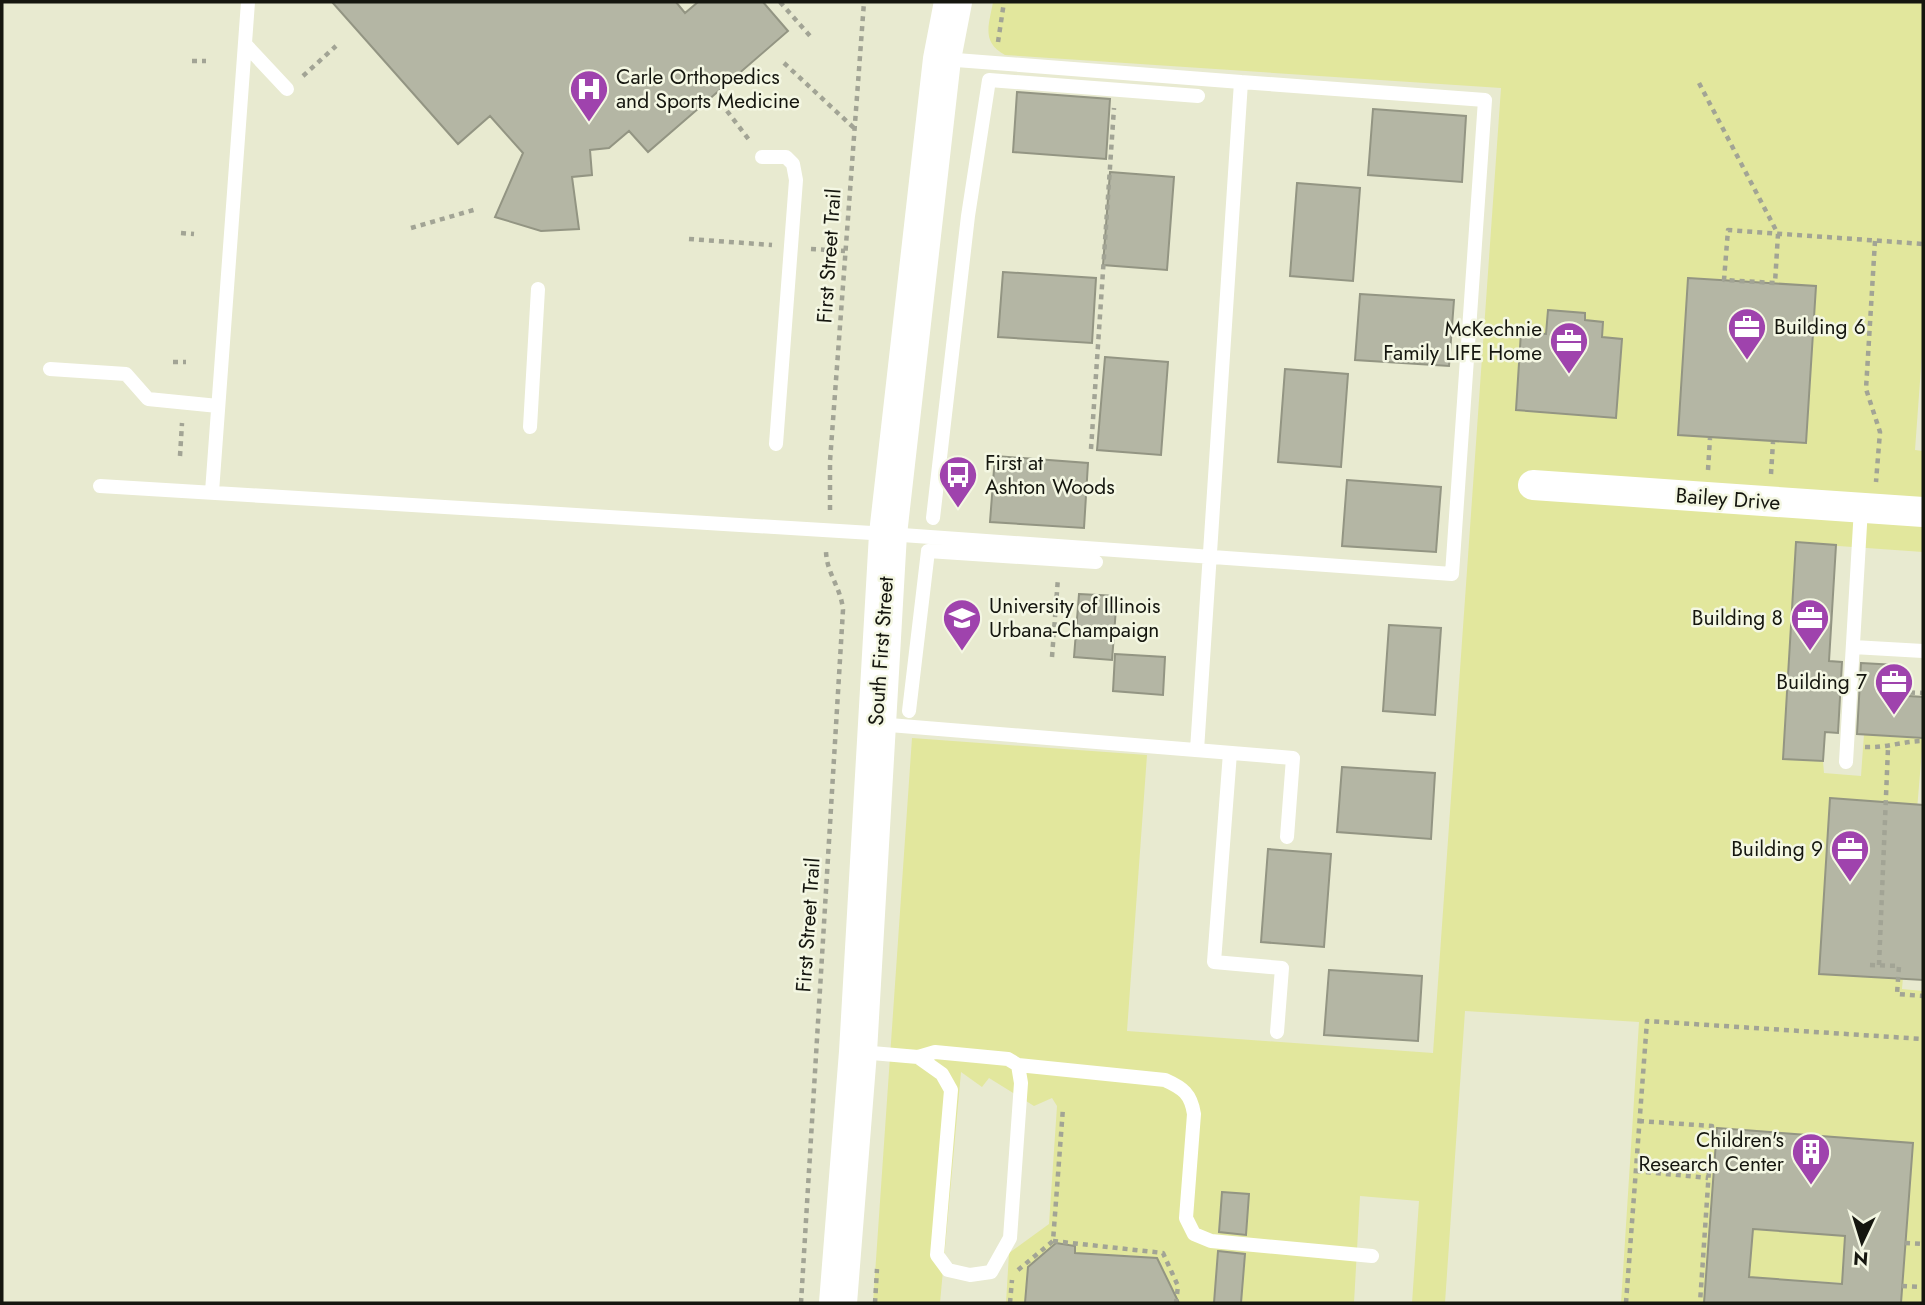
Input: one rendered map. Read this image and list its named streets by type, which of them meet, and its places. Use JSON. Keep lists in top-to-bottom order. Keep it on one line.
{"streets":{"street":["Bailey Drive","South First Street"],"path":["First Street Trail"]},"places":{"hospital":["Carle Orthopedics and Sports Medicine"],"office":["Building 6","McKechnie Family LIFE Home","Building 8","Building 7","Building 9"],"bus stop":["First at Ashton Woods"],"school or university":["University of Illinois Urbana-Champaign"],"building":["Children's Research Center"]},"north":"bottom"}
